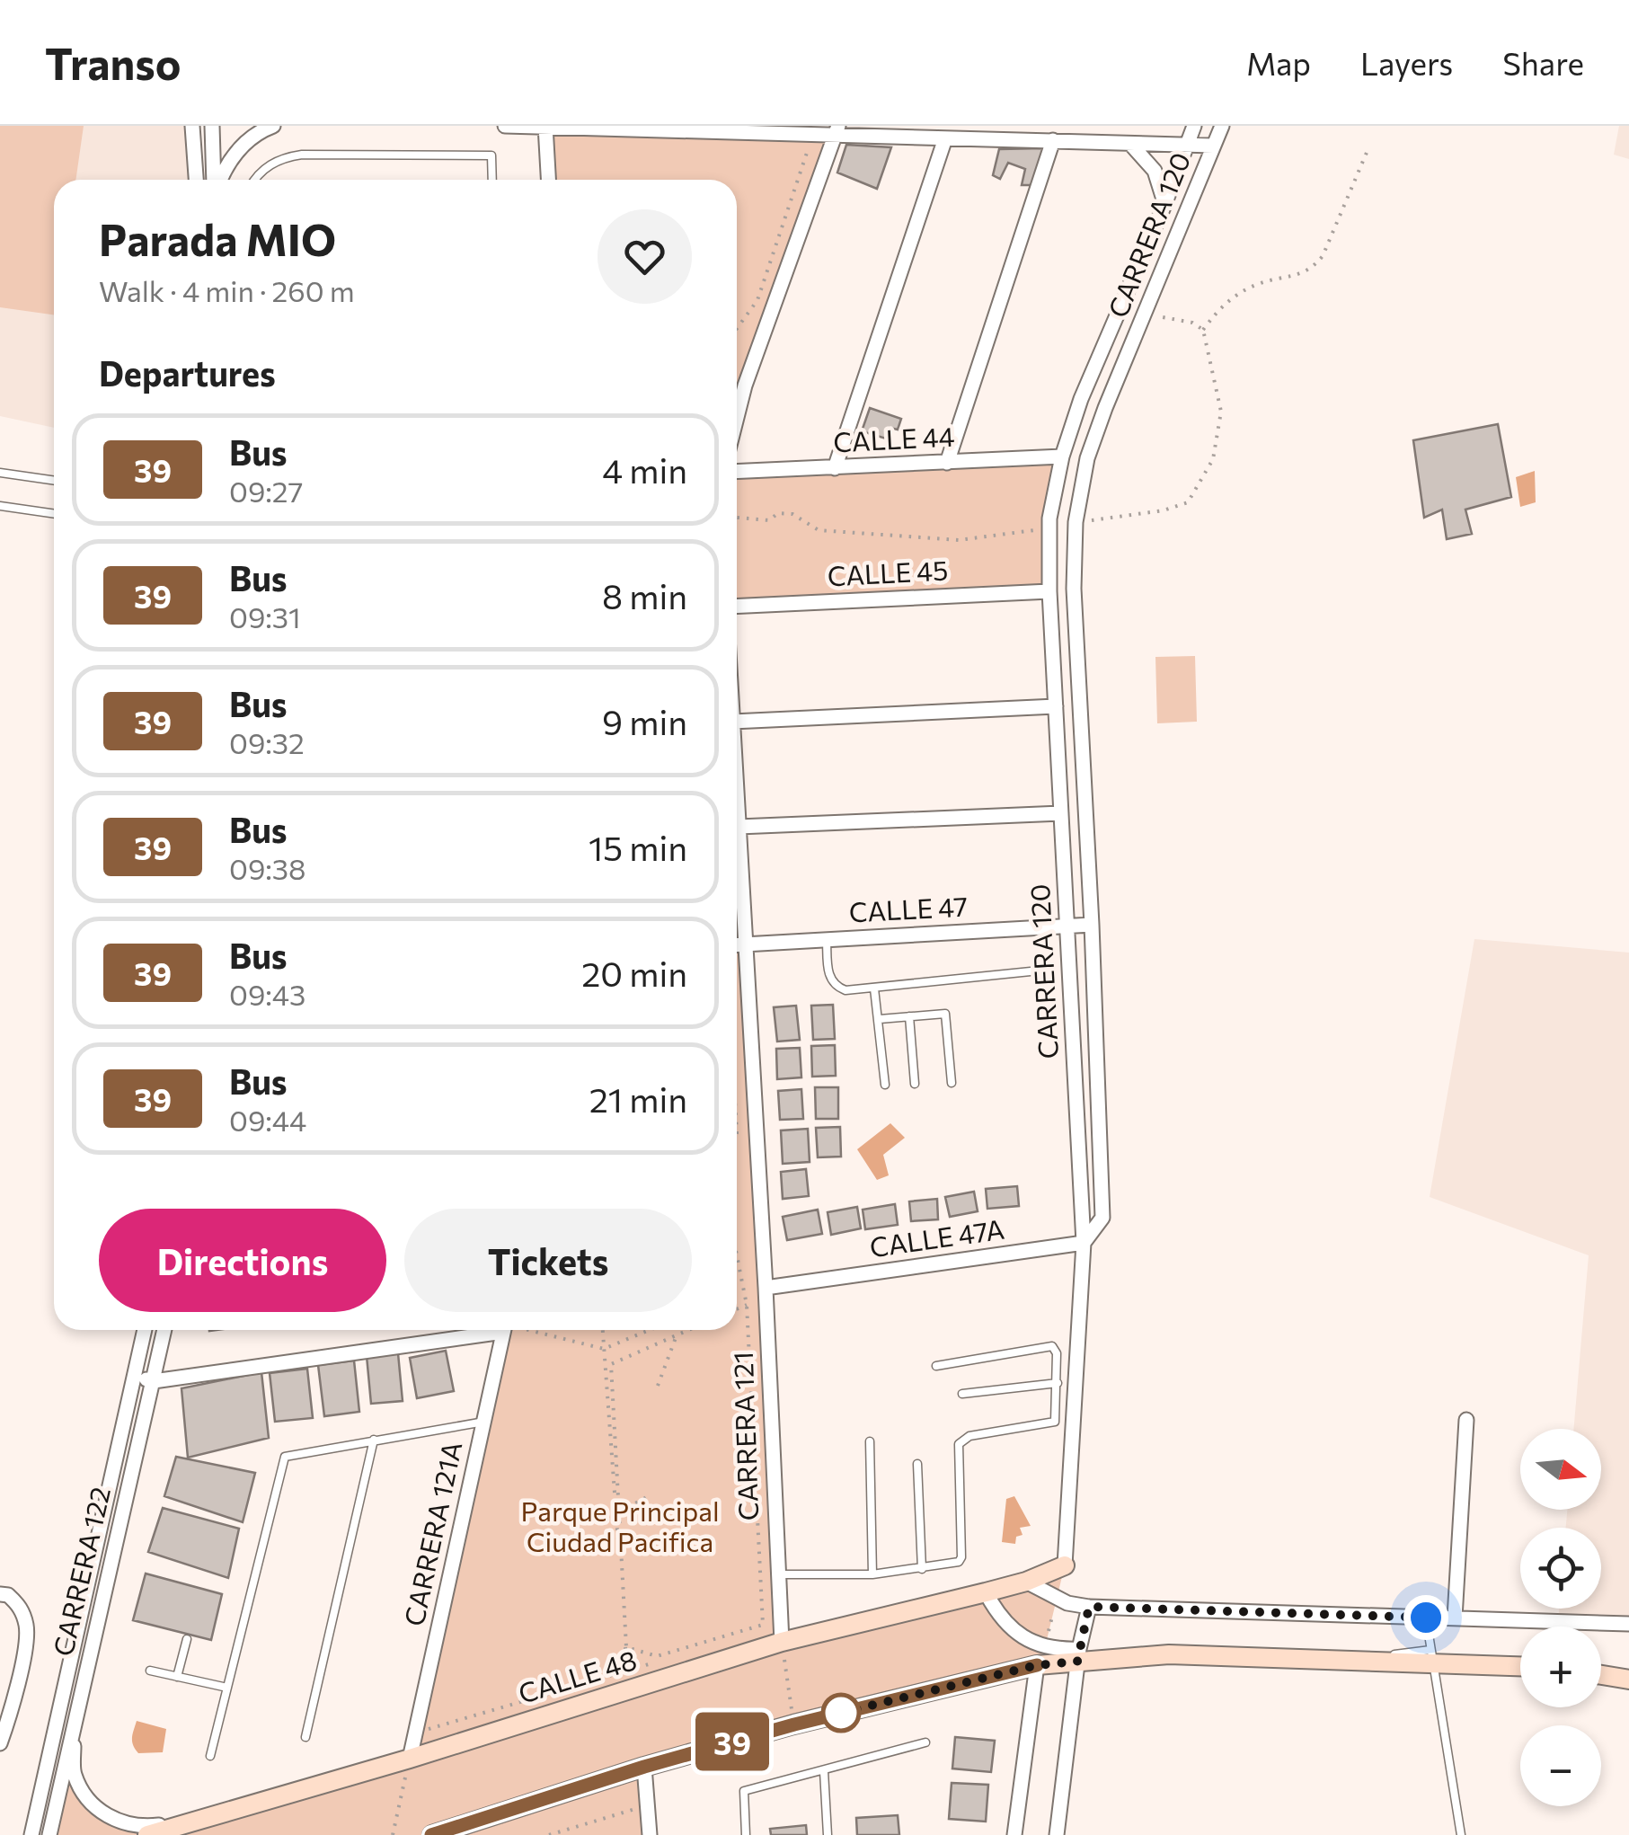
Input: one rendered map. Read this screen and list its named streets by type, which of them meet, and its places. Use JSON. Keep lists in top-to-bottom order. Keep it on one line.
{"streets":{"main road":["CALLE 48"],"street":["CARRERA 120","CALLE 44","CALLE 45","CALLE 47","CALLE 47A","CARRERA 121","CARRERA 121A","CARRERA 122"]},"crossings":[["CARRERA 120","CALLE 44"],["CARRERA 120","CALLE 45"],["CARRERA 120","CALLE 47"],["CARRERA 120","CALLE 47A"],["CARRERA 120","CALLE 48"],["CALLE 47","CARRERA 121"],["CALLE 47A","CARRERA 121"],["CARRERA 121","CALLE 48"],["CARRERA 121A","CALLE 48"]],"parks":["Parque Principal Ciudad Pacifica"],"lines":["bus line 39"],"north":"right","page":{"header":"Transo","nav":["Map","Layers","Share"],"on_map":"39","heading":[["Parada MIO","Walk · 4 min · 260 m"],"Departures"],"list":[{"mark":"39","name":"Bus","note":"09:27","value":"4 min"},{"mark":"39","name":"Bus","note":"09:31","value":"8 min"},{"mark":"39","name":"Bus","note":"09:32","value":"9 min"},{"mark":"39","name":"Bus","note":"09:38","value":"15 min"},{"mark":"39","name":"Bus","note":"09:43","value":"20 min"},{"mark":"39","name":"Bus","note":"09:44","value":"21 min"}],"buttons":["Directions","Tickets"],"map_buttons":["+","−"]}}
